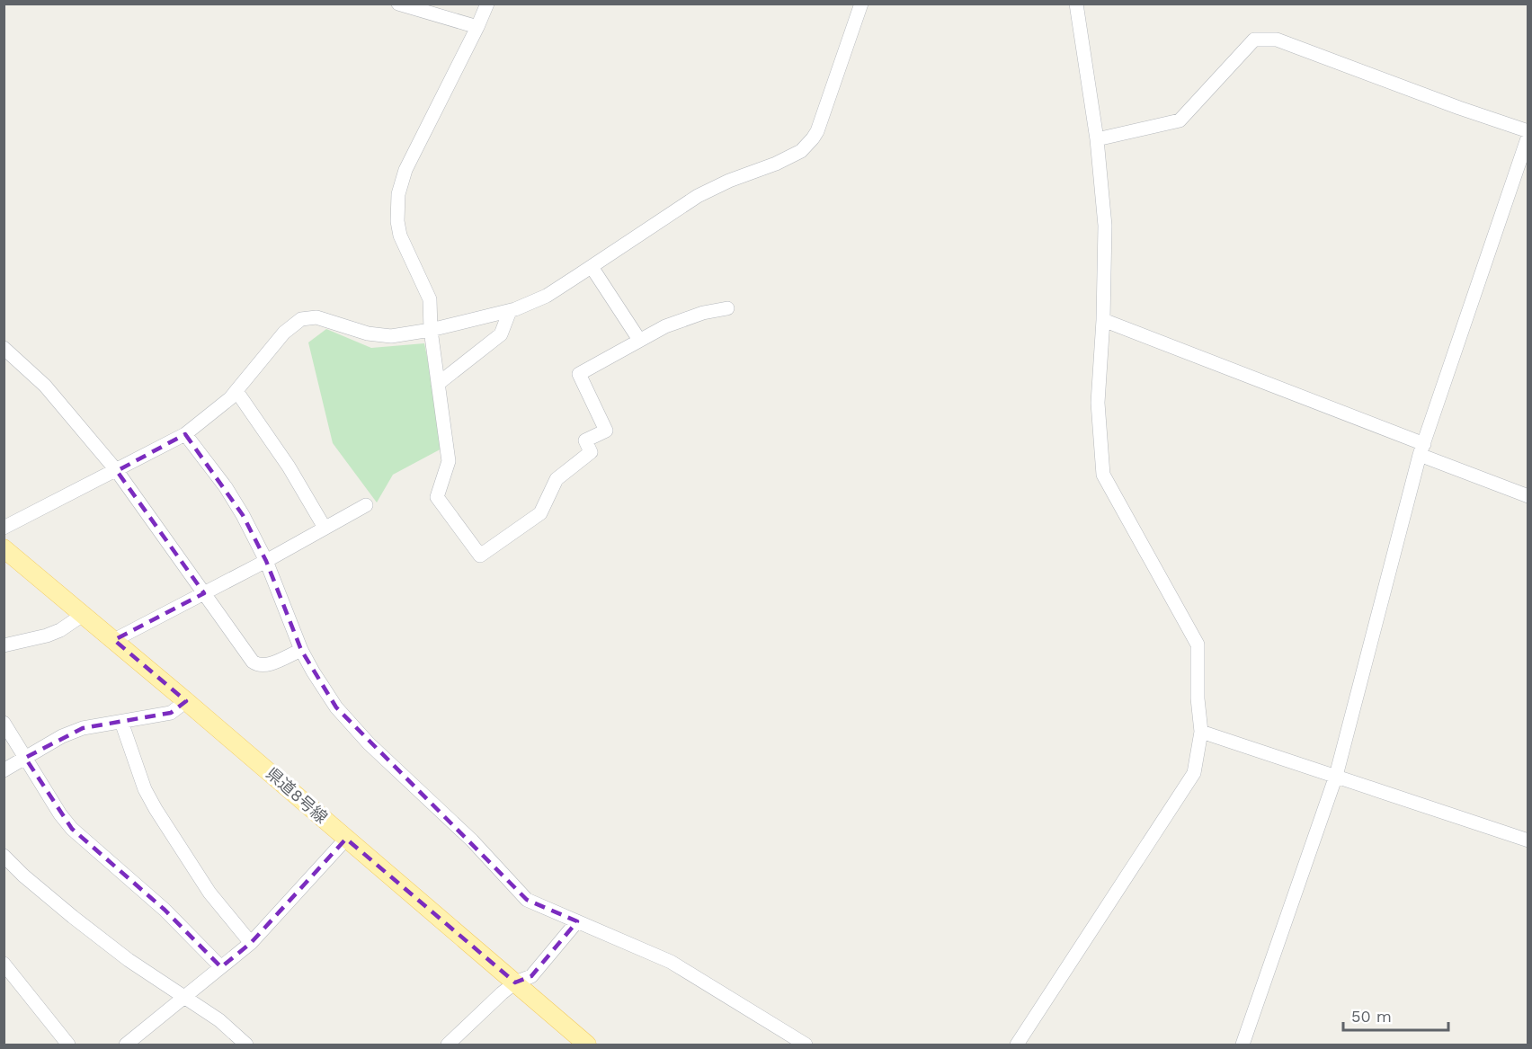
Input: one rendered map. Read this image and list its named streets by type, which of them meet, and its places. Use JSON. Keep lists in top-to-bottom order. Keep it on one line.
{"streets":{"main road":["県道8号線"]},"scale_bar":"50 m"}
